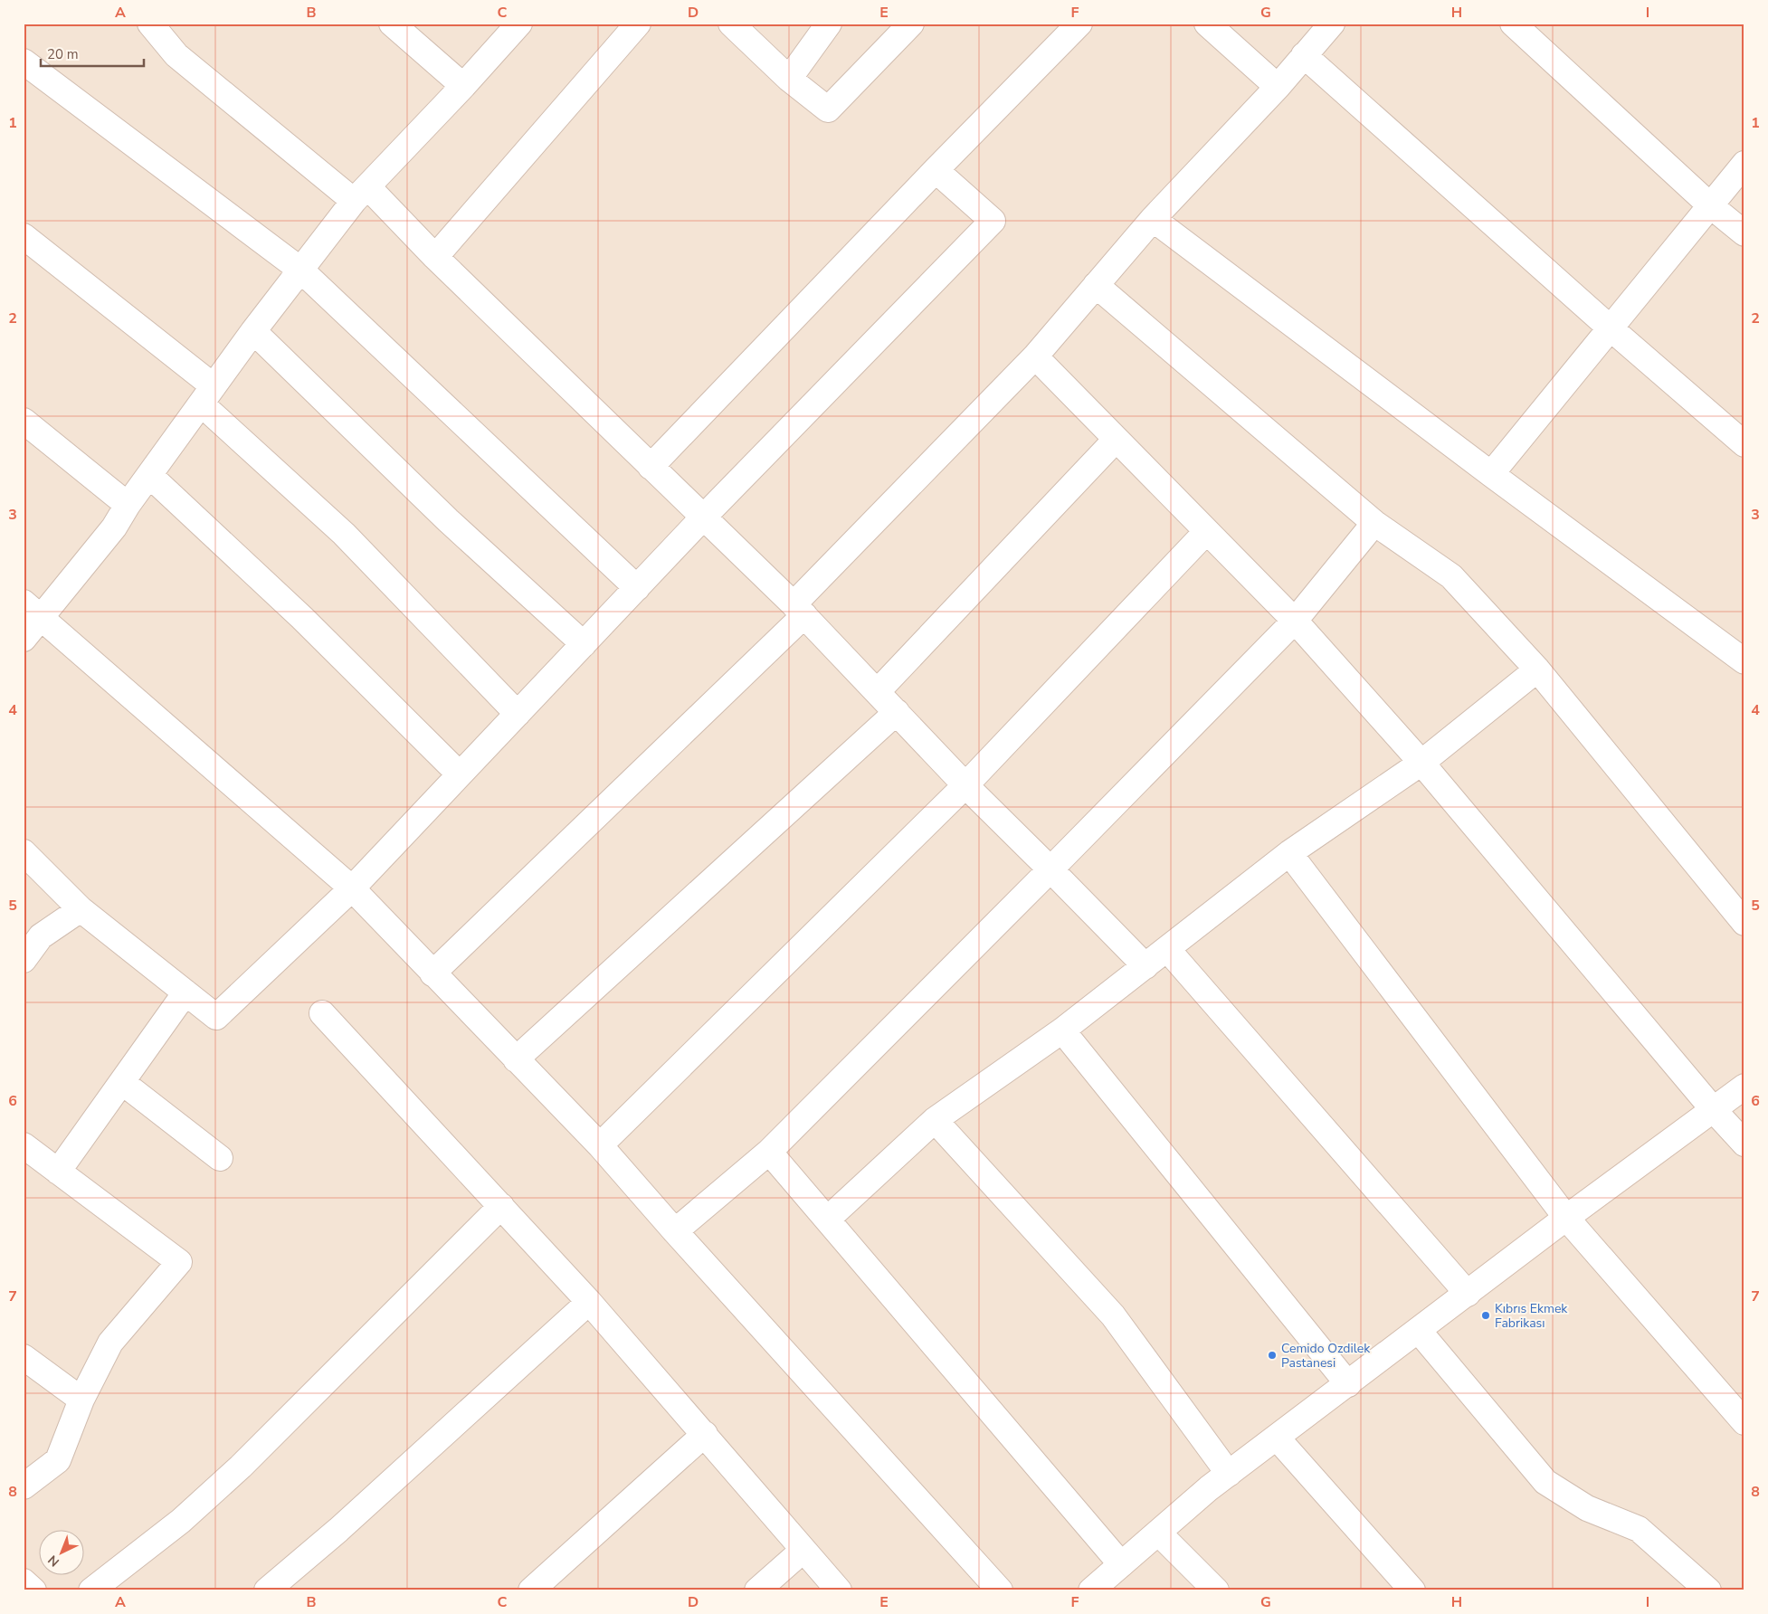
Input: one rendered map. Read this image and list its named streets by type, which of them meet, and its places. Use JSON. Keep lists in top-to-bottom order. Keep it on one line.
{"places":["Kıbrıs Ekmek Fabrikası","Cemido Ozdilek Pastanesi"],"scale_bar":"20 m","north":"bottom left","grid":{"columns":["A","B","C","D","E","F","G","H","I"],"rows":["1","2","3","4","5","6","7","8"]}}
